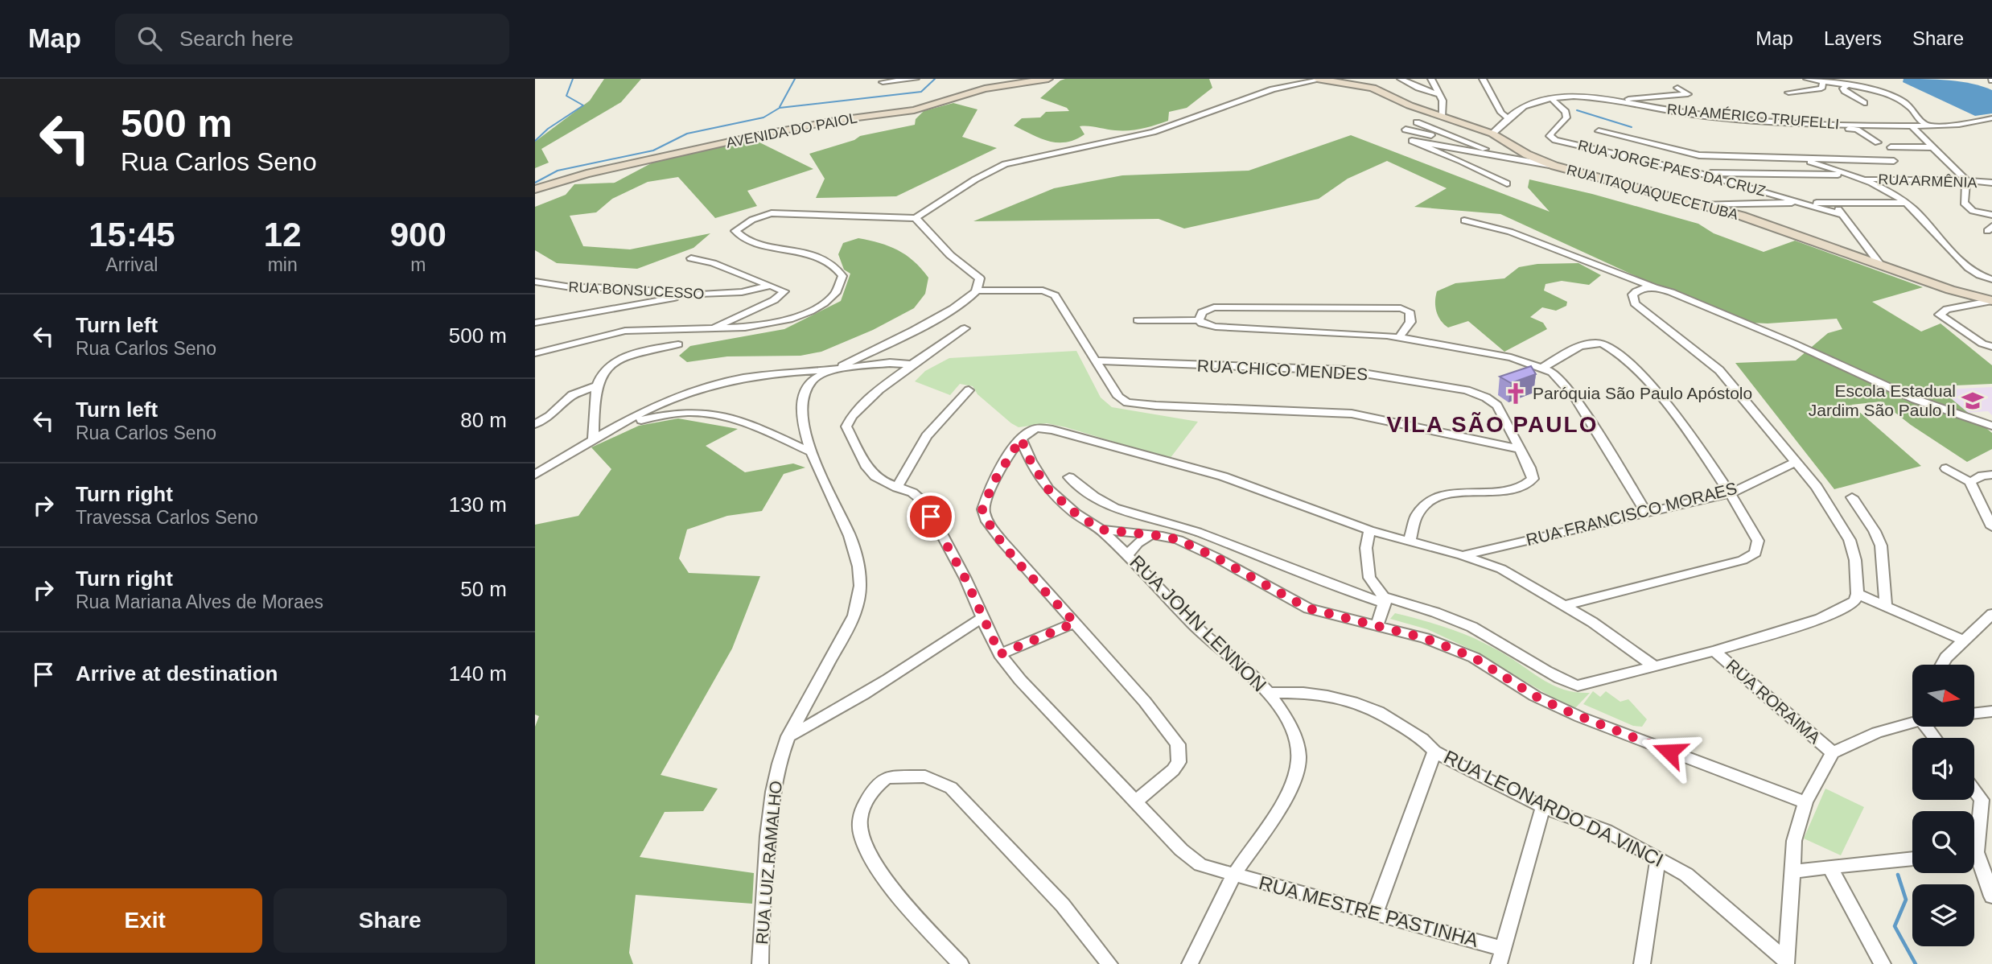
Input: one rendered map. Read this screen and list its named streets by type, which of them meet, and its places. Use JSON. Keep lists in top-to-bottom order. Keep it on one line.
{"streets":{"street":["RUA AMÉRICO TRUFELLI","AVENIDA DO PAIOL","RUA JORGE PAES DA CRUZ","RUA ARMÊNIA","RUA ITAQUAQUECETUBA","RUA BONSUCESSO","RUA CHICO MENDES","RUA FRANCISCO MORAES","RUA JOHN LENNON","RUA RORAIMA","RUA LEONARDO DA VINCI","RUA LUIZ RAMALHO","RUA MESTRE PASTINHA"]},"crossings":[["RUA AMÉRICO TRUFELLI","RUA JORGE PAES DA CRUZ"],["RUA AMÉRICO TRUFELLI","RUA ITAQUAQUECETUBA"],["RUA JOHN LENNON","RUA LEONARDO DA VINCI"],["RUA JOHN LENNON","RUA MESTRE PASTINHA"]],"districts":["VILA SÃO PAULO"],"places":{"church":["Paróquia São Paulo Apóstolo"],"school or university":["Escola Estadual Jardim São Paulo II"]},"north":"right","page":{"header":"Map","search":"Search here","nav":["Map","Layers","Share"],"turn":["500 m","Rua Carlos Seno"],"eta":["15:45","Arrival","12","min","900","m"],"list":[{"name":"Turn left","note":"Rua Carlos Seno","value":"500 m"},{"name":"Turn left","note":"Rua Carlos Seno","value":"80 m"},{"name":"Turn right","note":"Travessa Carlos Seno","value":"130 m"},{"name":"Turn right","note":"Rua Mariana Alves de Moraes","value":"50 m"},{"name":"Arrive at destination","value":"140 m"}],"buttons":["Exit","Share"]}}
